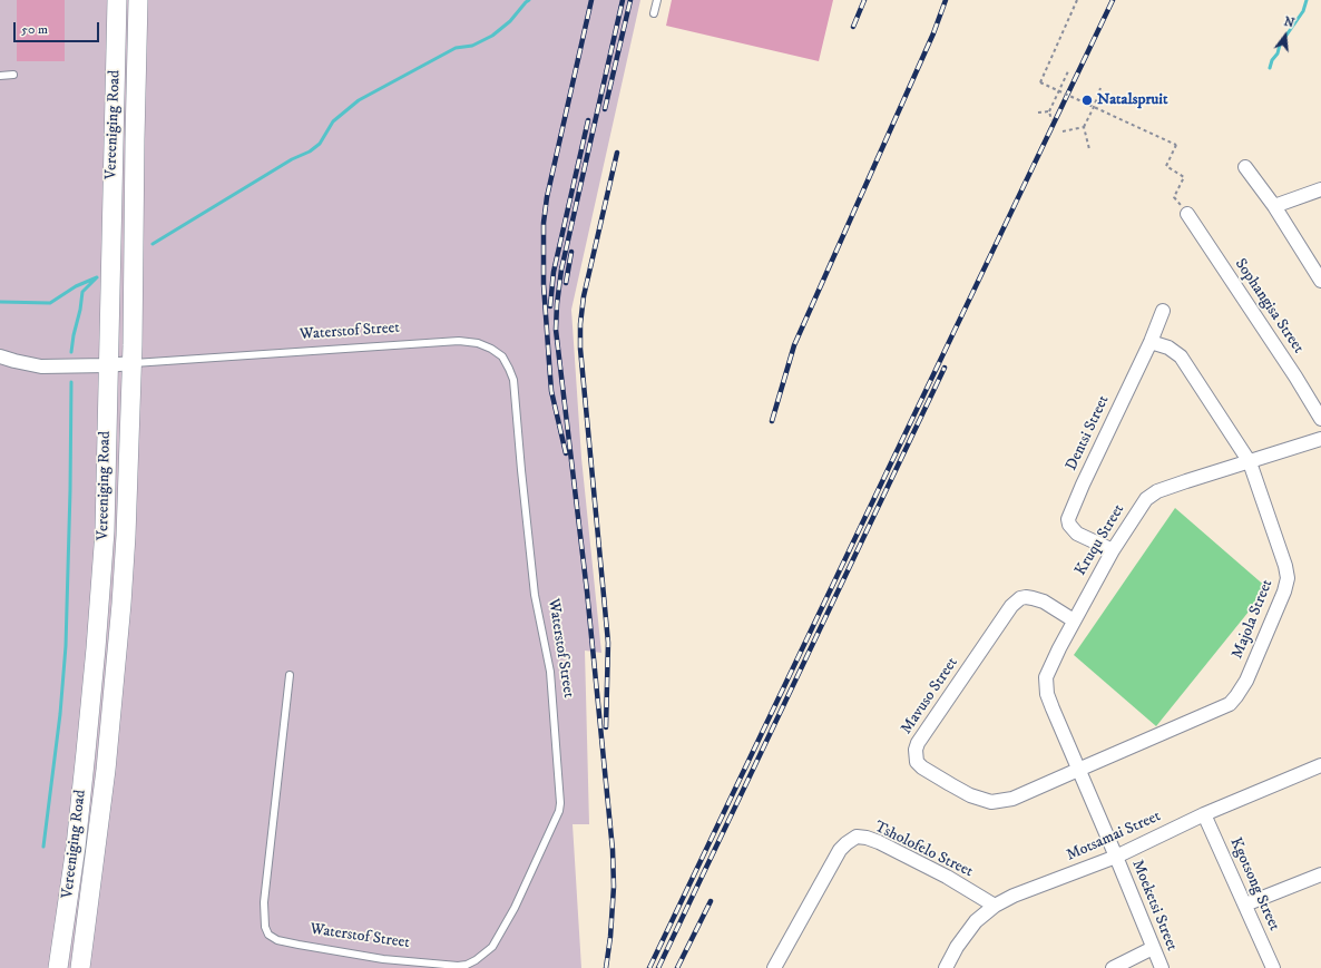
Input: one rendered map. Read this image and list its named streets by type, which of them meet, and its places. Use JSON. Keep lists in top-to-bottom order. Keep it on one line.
{"streets":{"main road":["Vereeniging Road"],"street":["Sophangisa Street","Waterstof Street","Dentsi Street","Kruqu Street","Majola Street","Mavuso Street","Motsamai Street","Tsholofelo Street","Kgotsong Street","Moeketsi Street"]},"crossings":[["Vereeniging Road","Waterstof Street"],["Dentsi Street","Kruqu Street"],["Dentsi Street","Majola Street"],["Kruqu Street","Majola Street"],["Kruqu Street","Mavuso Street"],["Kruqu Street","Moeketsi Street"],["Majola Street","Mavuso Street"],["Majola Street","Moeketsi Street"],["Mavuso Street","Moeketsi Street"],["Motsamai Street","Tsholofelo Street"],["Motsamai Street","Kgotsong Street"],["Motsamai Street","Moeketsi Street"]],"places":["Natalspruit"],"scale_bar":"50 m","north":"top"}
